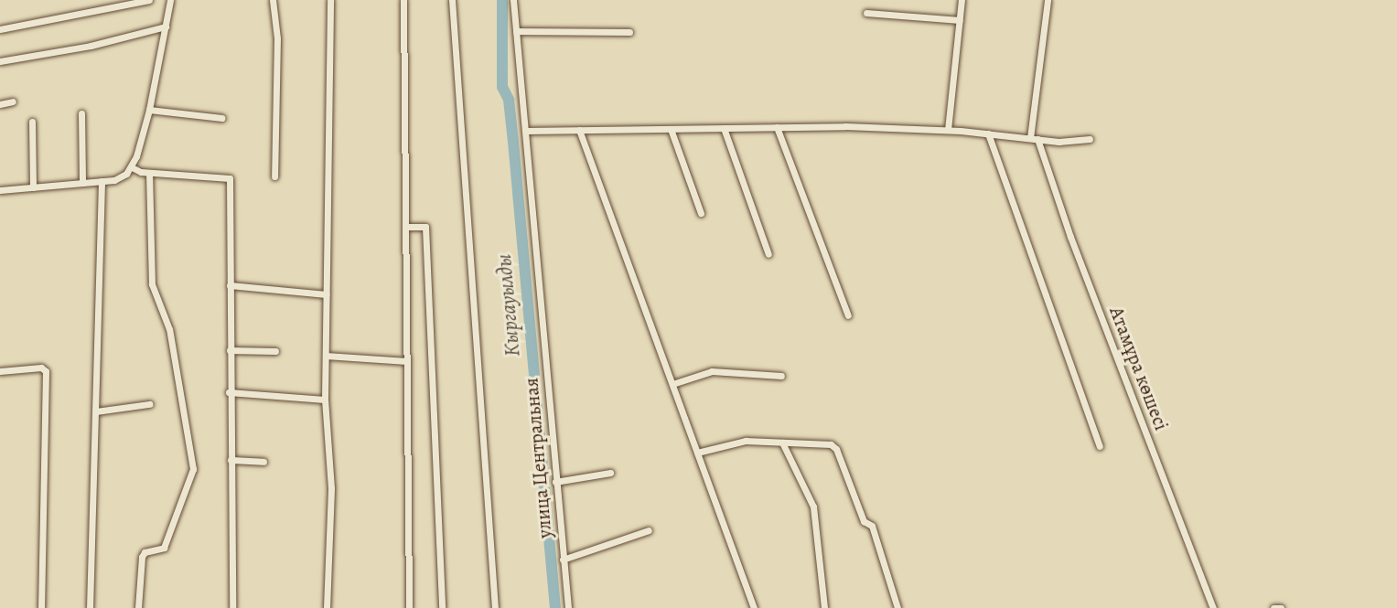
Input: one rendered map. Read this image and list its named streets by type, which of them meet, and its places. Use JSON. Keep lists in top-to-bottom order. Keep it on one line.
{"streets":{"street":["Атамұра көшесі","улица Центральная"]},"water":["Кыргауылды"]}
